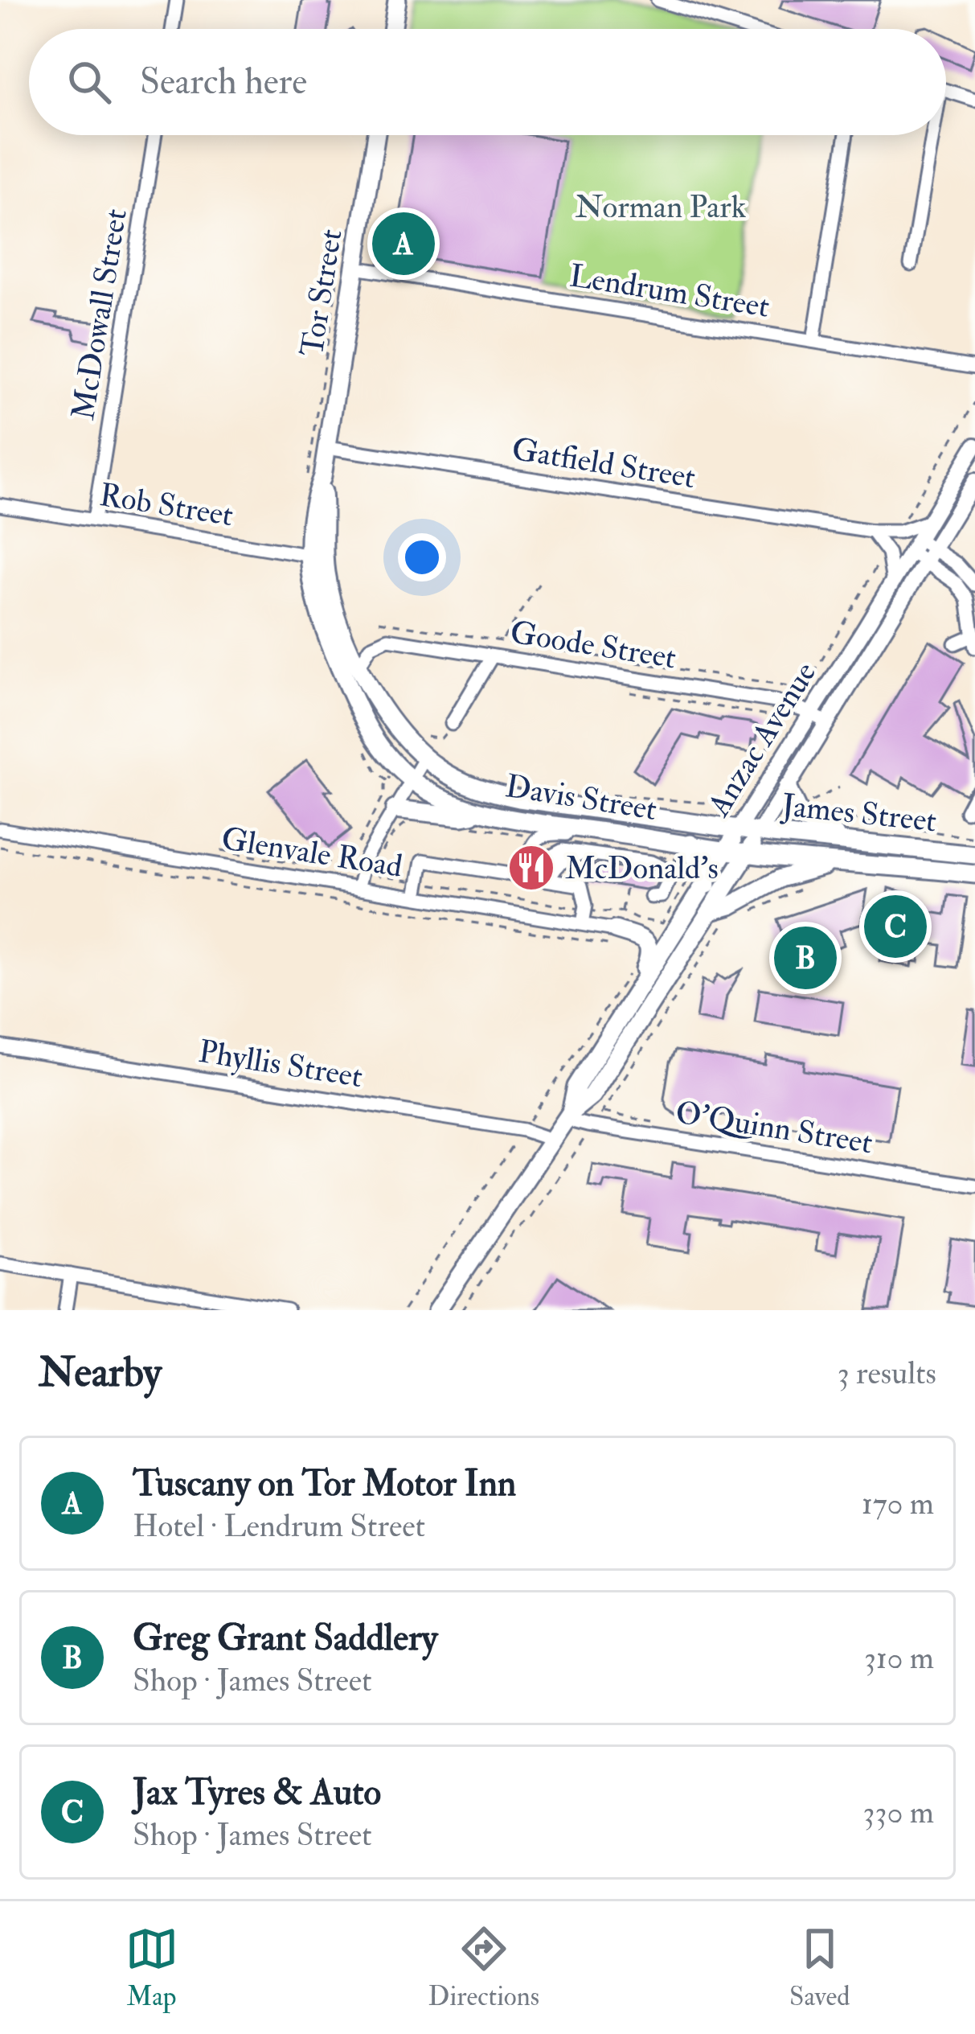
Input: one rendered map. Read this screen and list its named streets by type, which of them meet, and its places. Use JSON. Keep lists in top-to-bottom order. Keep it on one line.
{"streets":{"highway":["Tor Street","Anzac Avenue","Davis Street","James Street"],"street":["Lendrum Street","McDowall Street","Gatfield Street","Rob Street","Goode Street","Glenvale Road","Phyllis Street","O'Quinn Street"]},"crossings":[["Lendrum Street","Tor Street"],["Tor Street","Gatfield Street"],["Tor Street","Rob Street"],["Tor Street","Goode Street"],["Tor Street","Davis Street"],["McDowall Street","Rob Street"],["Gatfield Street","Anzac Avenue"],["Goode Street","Anzac Avenue"],["Anzac Avenue","Davis Street"],["Anzac Avenue","James Street"],["Anzac Avenue","Phyllis Street"],["Anzac Avenue","O'Quinn Street"],["Davis Street","James Street"]],"parks":["Norman Park"],"places":{"restaurant":["McDonald's"]},"page":{"search":"Search here","pins":["A","C","B"],"heading":["Nearby","3 results"],"list":[{"mark":"A","name":"Tuscany on Tor Motor Inn","note":"Hotel · Lendrum Street","value":"170 m"},{"mark":"B","name":"Greg Grant Saddlery","note":"Shop · James Street","value":"310 m"},{"mark":"C","name":"Jax Tyres & Auto","note":"Shop · James Street","value":"330 m"}],"nav":["Map","Directions","Saved"]}}
